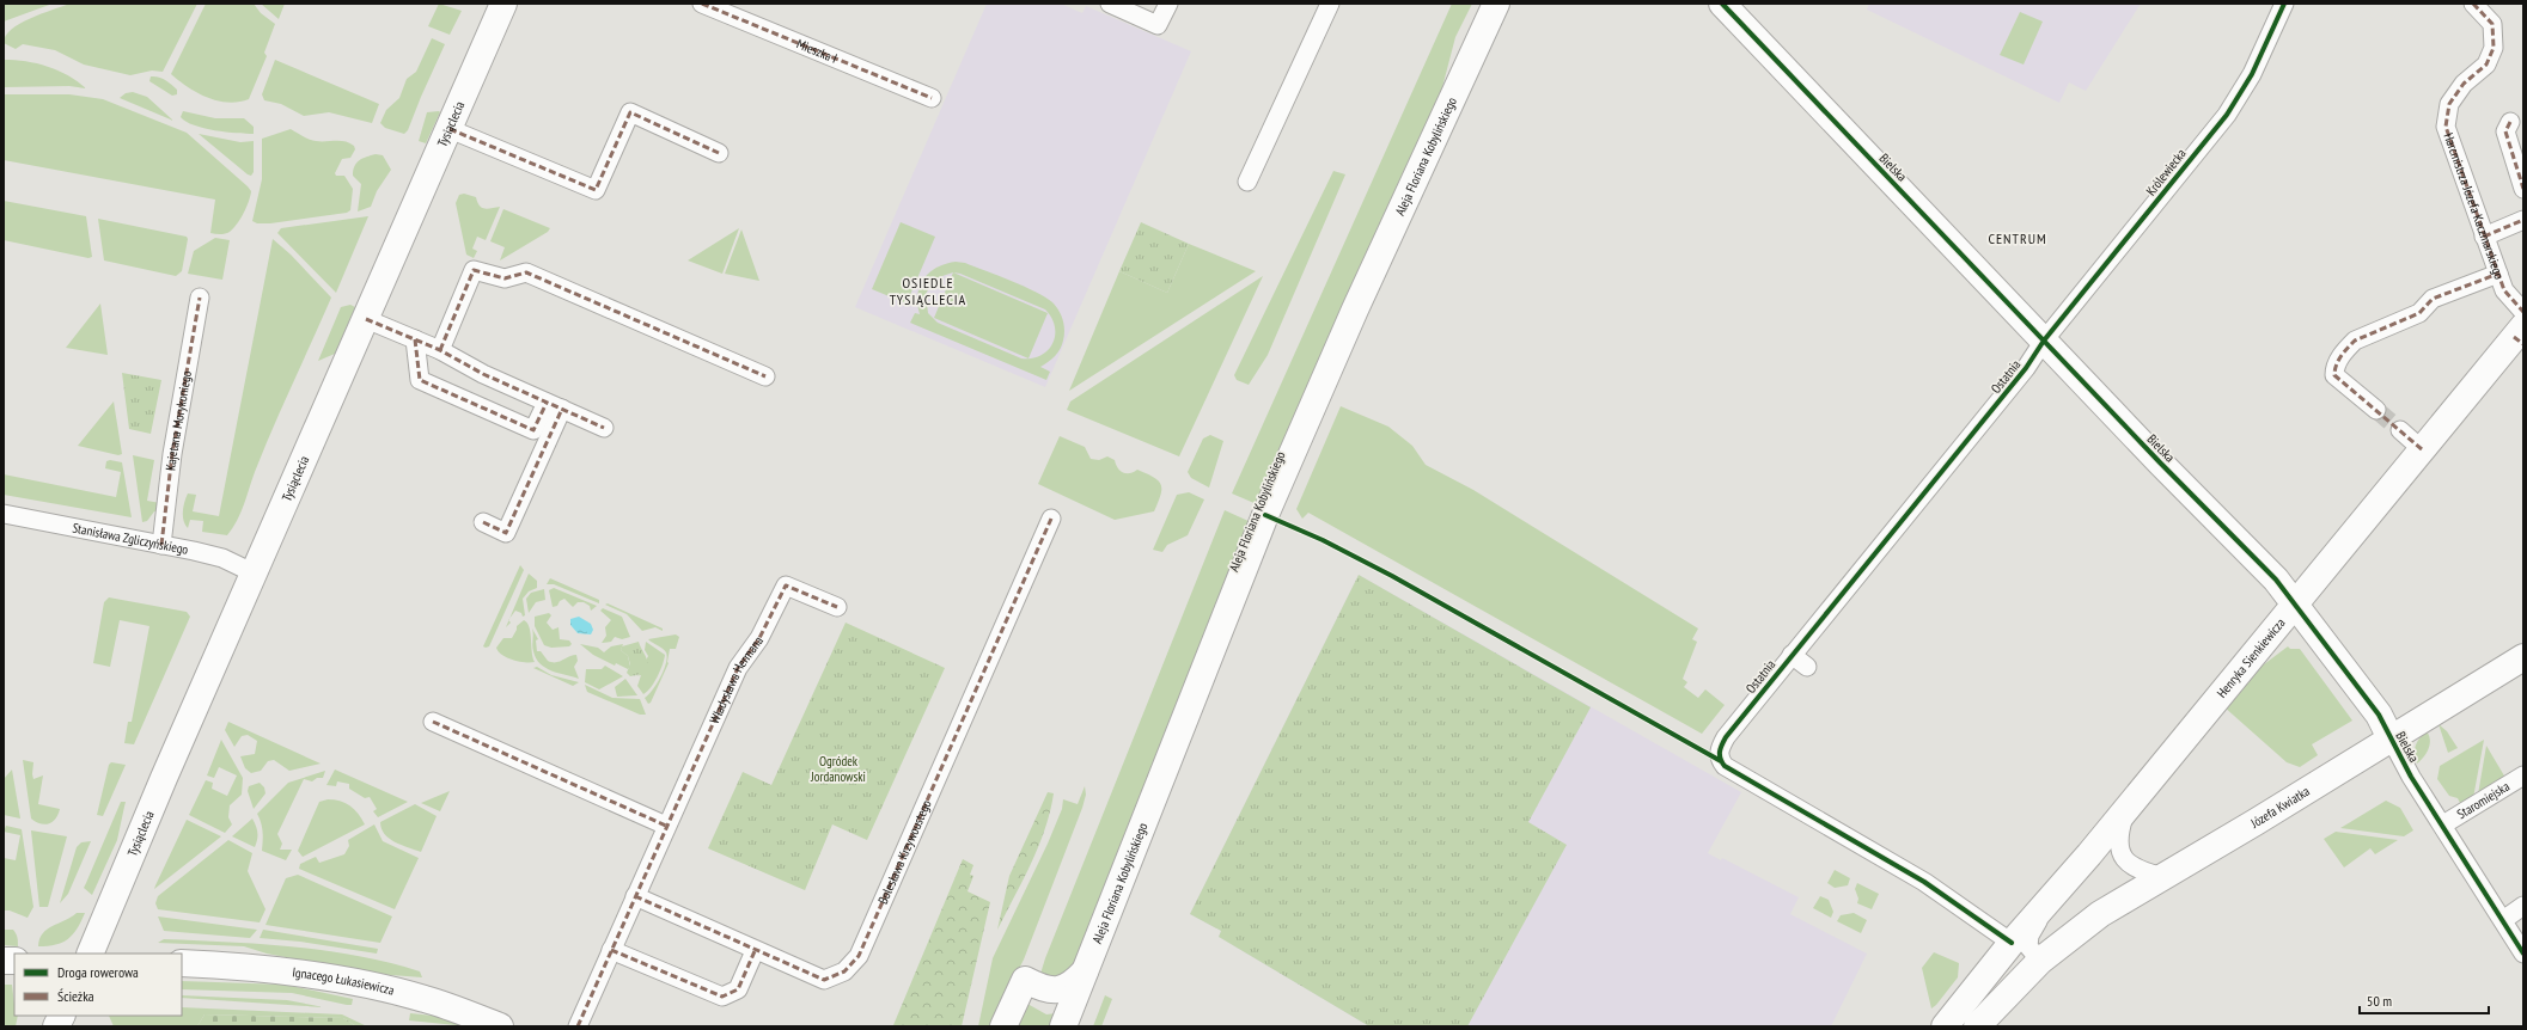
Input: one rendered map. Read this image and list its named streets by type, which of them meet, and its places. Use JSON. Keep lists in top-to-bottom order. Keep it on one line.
{"streets":{"street":["Mieszka I","Tysiąclecia","Aleja Floriana Kobylińskiego","Bielska","Królewiecka","Harcmistrza Józefa Kaczmarskiego","Ostatnia","Kajetana Morykoniego","Stanisława Zgliczyńskiego","Henryka Sienkiewicza","Władysława Hermana","Staromiejska","Józefa Kwiatka","Bolesława Krzywoustego","Ignacego Łukasiewicza"]},"crossings":[["Tysiąclecia","Stanisława Zgliczyńskiego"],["Bielska","Królewiecka"],["Bielska","Ostatnia"],["Bielska","Henryka Sienkiewicza"],["Bielska","Staromiejska"],["Bielska","Józefa Kwiatka"],["Królewiecka","Ostatnia"],["Ostatnia","Henryka Sienkiewicza"],["Kajetana Morykoniego","Stanisława Zgliczyńskiego"],["Władysława Hermana","Bolesława Krzywoustego"]],"districts":["CENTRUM","OSIEDLE TYSIĄCLECIA"],"parks":["Ogródek Jordanowski"],"legend":["Droga rowerowa","Ścieżka"],"scale_bar":"50 m"}
